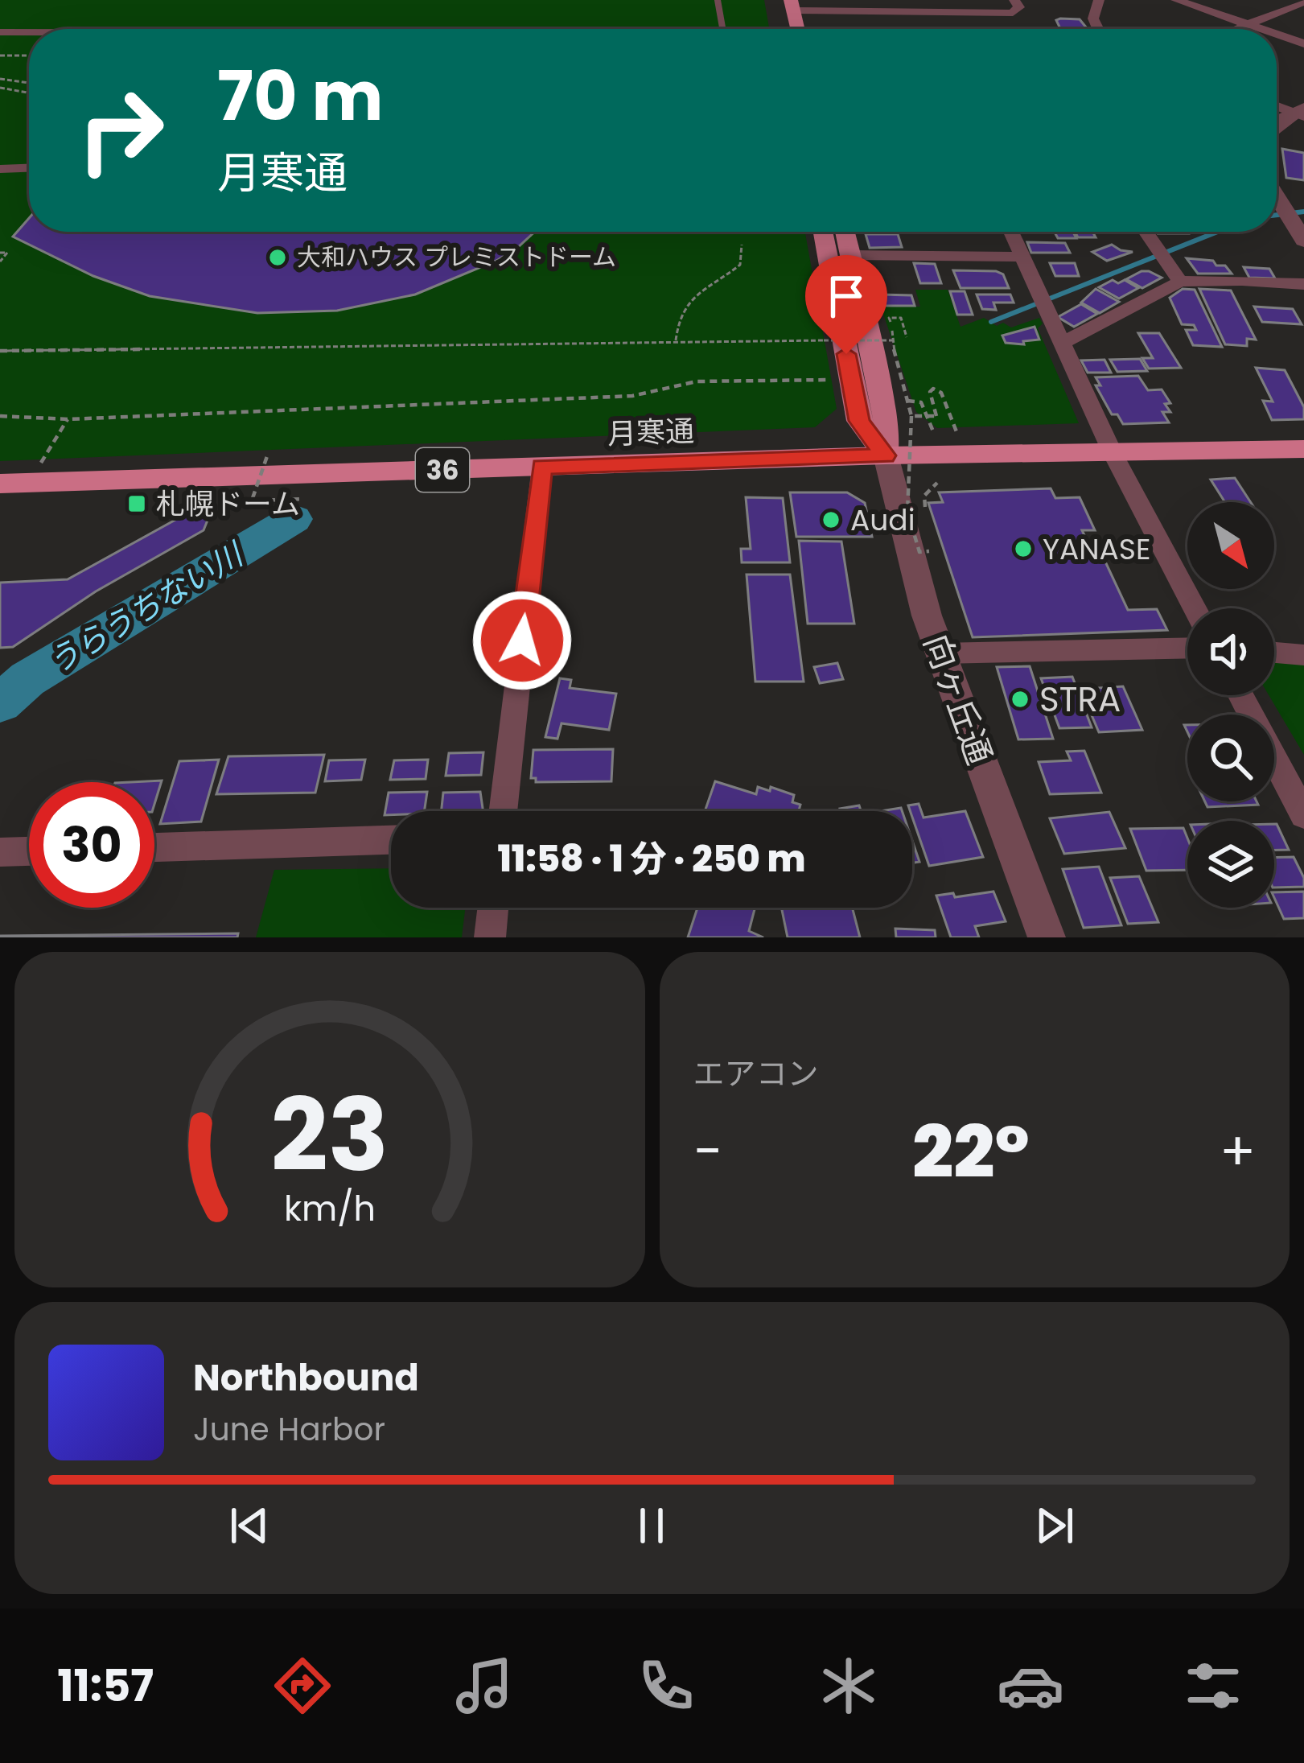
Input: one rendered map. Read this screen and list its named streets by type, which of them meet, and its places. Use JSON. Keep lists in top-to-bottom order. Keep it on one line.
{"streets":{"highway":["月寒通","36"],"street":["向ヶ丘通"]},"crossings":[["月寒通","向ヶ丘通"]],"water":["うらうちない川"],"places":{"other":["大和ハウス プレミストドーム","Audi","YANASE","STRA"],"transit":["札幌ドーム"]},"north":"bottom right","page":{"turn":["70 m","月寒通"],"limit":"30","trip":"11:58 · 1 分 · 250 m","tile":"エアコン","heat":["−","22°","+"],"song":["Northbound","June Harbor"],"tabs":"11:57","gauge":["23","km/h"]}}
